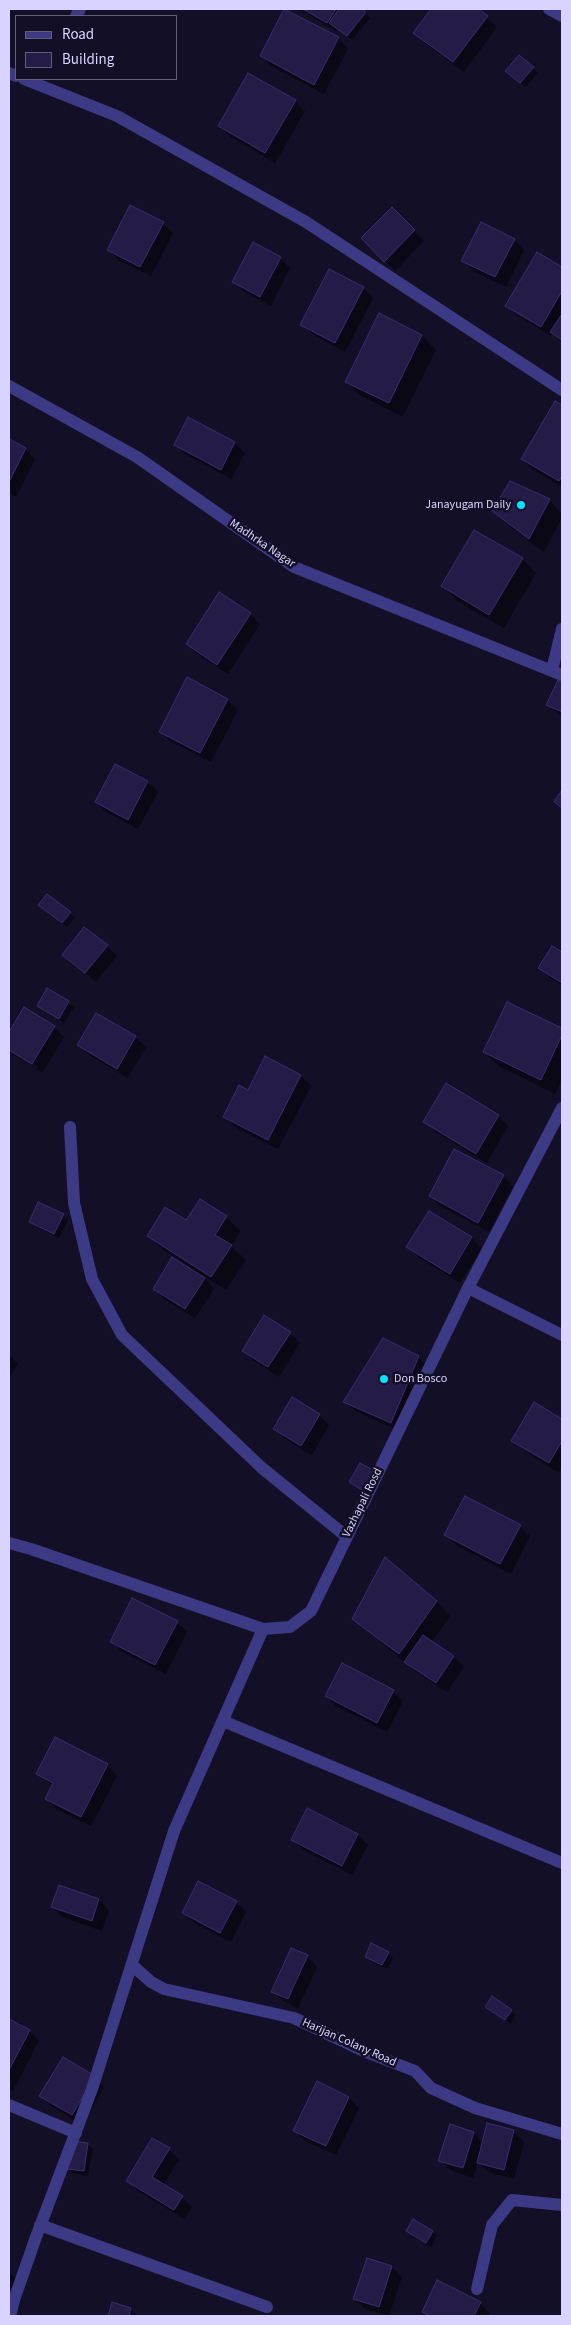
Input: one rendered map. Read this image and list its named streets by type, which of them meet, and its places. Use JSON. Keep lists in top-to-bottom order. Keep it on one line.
{"streets":{"street":["Madhrka Nagar","Vazhapali Rosd","Harijan Colany Road"]},"places":["Janayugam Daily","Don Bosco"],"legend":["Road","Building"]}
